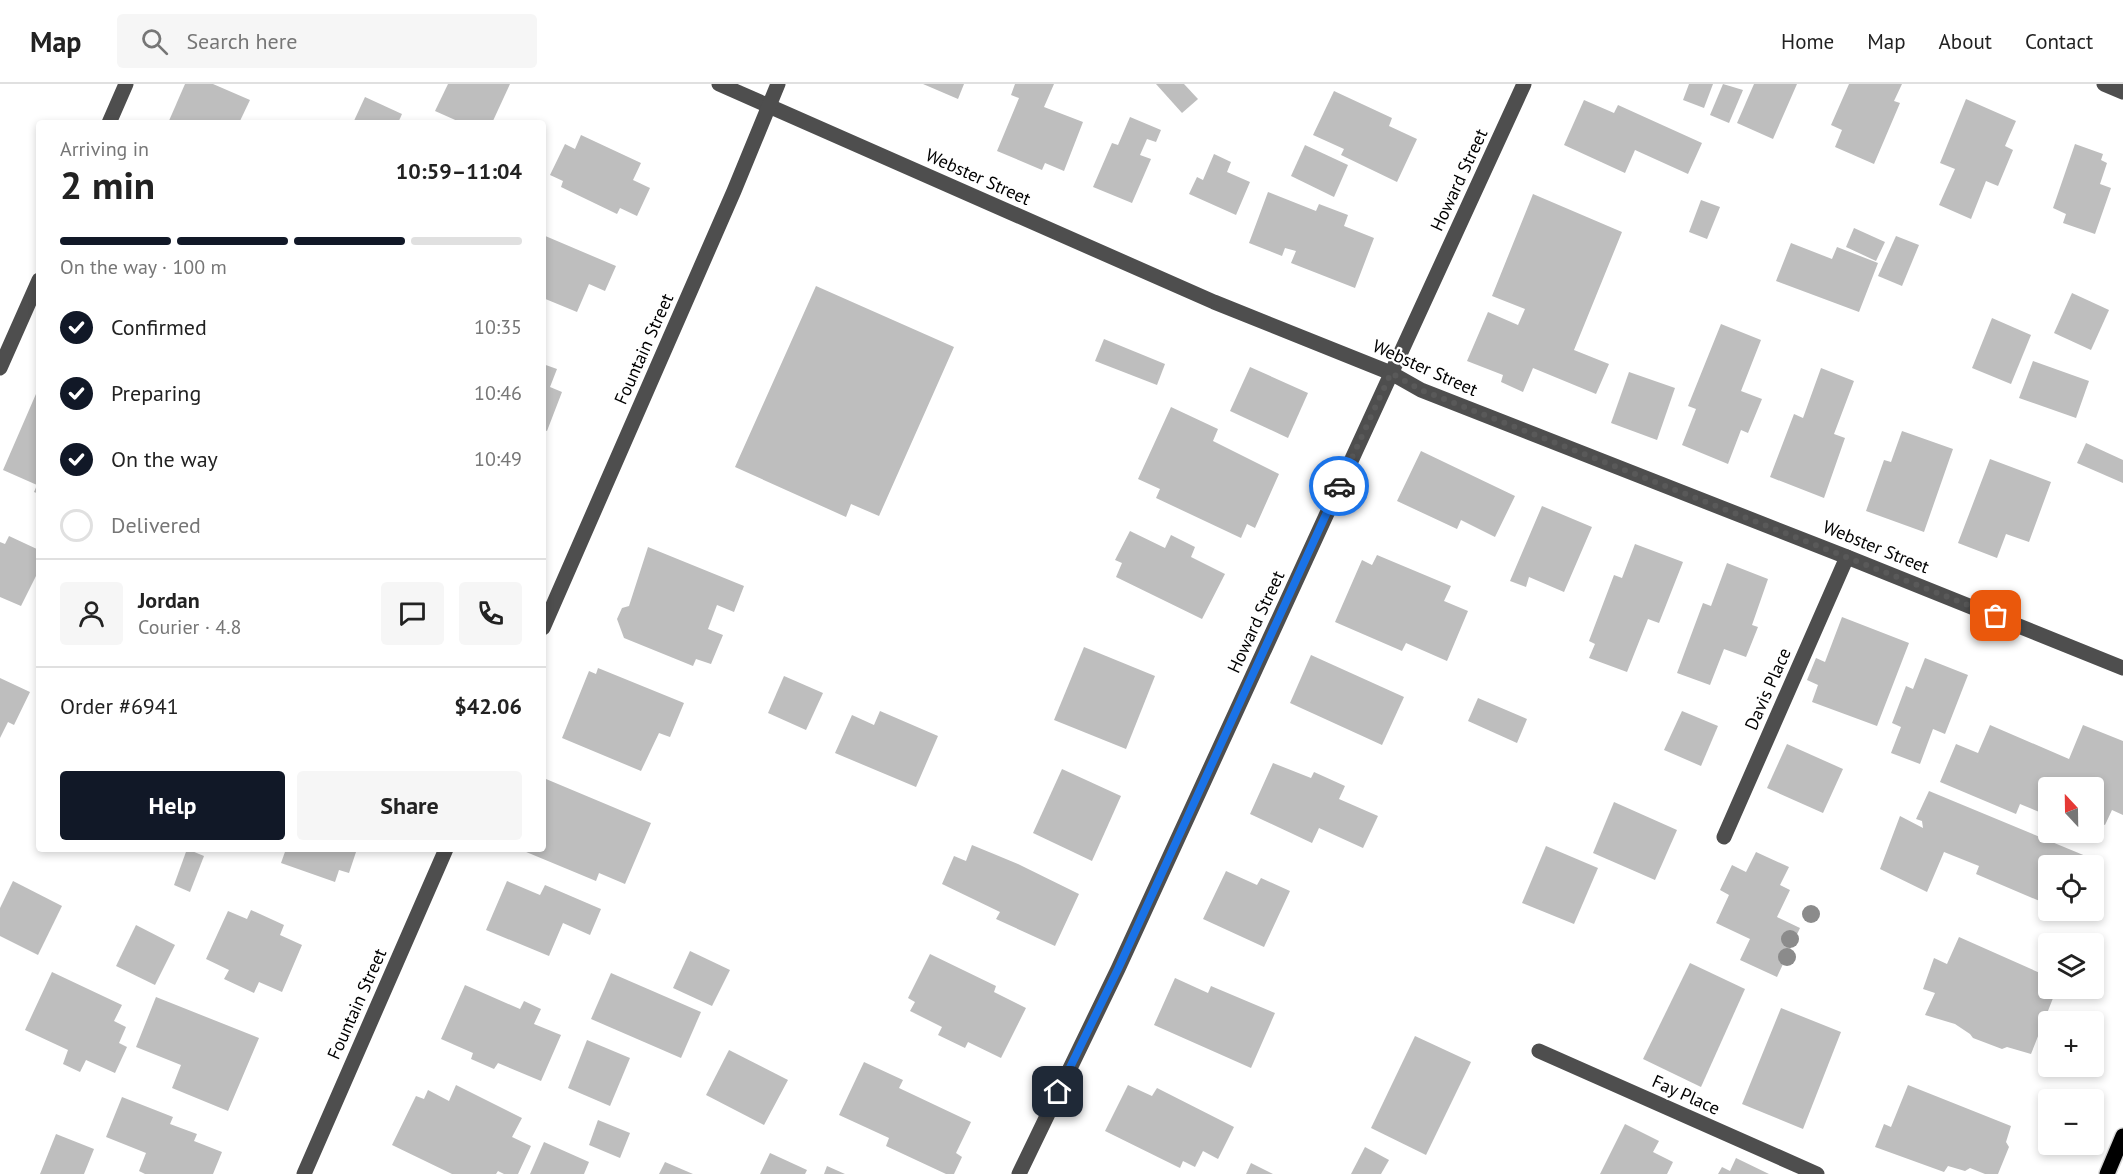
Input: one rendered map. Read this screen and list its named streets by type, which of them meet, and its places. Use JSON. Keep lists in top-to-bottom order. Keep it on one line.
{"streets":{"street":["Webster Street","Howard Street","Fountain Street","Davis Place","Fay Place"]},"crossings":[["Webster Street","Howard Street"],["Webster Street","Fountain Street"],["Webster Street","Davis Place"]],"north":"top","page":{"header":"Map","search":"Search here","nav":["Home","Map","About","Contact"],"heading":["2 min","Arriving in","10:59–11:04"],"panel":["Jordan","Courier · 4.8","Order #6941","$42.06"],"bar":"On the way · 100 m","list":[["Confirmed","10:35"],["Preparing","10:46"],["On the way","10:49"],"Delivered"],"buttons":["Help","Share"],"map_buttons":["+","−"]}}
